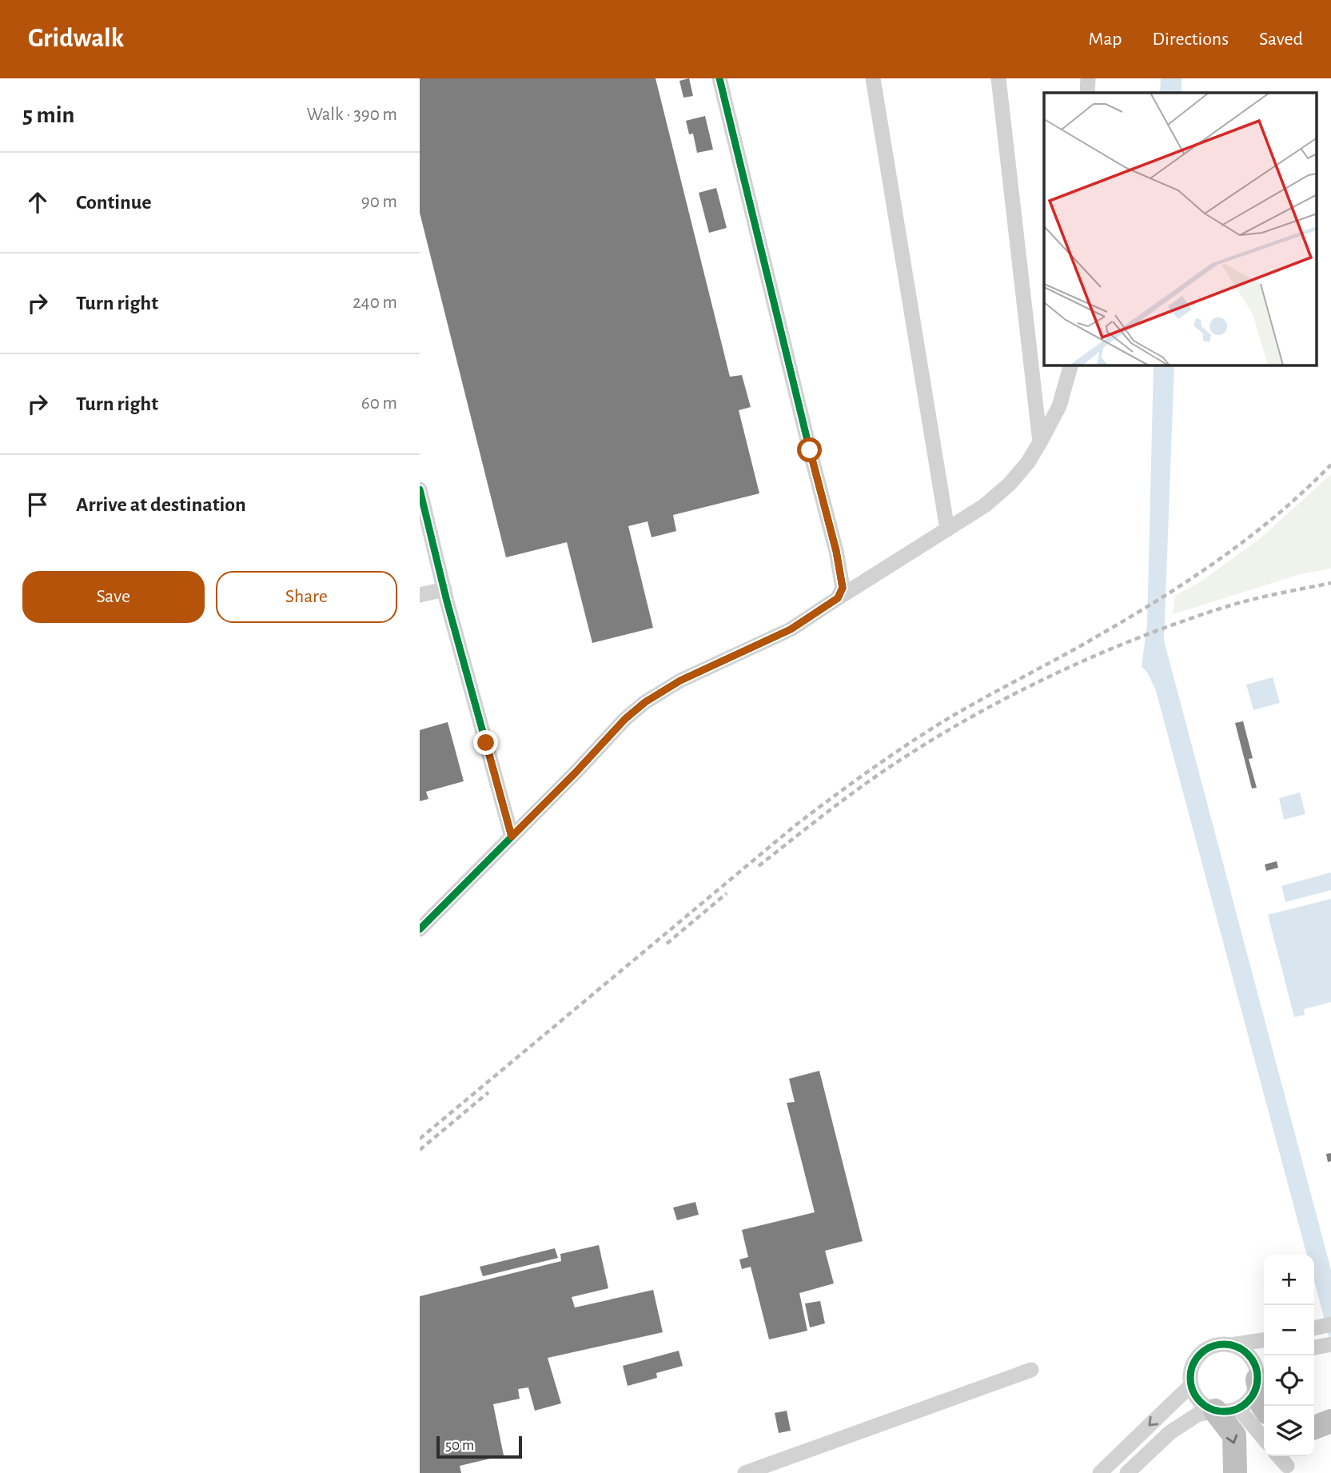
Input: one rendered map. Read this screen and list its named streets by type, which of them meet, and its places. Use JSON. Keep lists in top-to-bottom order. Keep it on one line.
{"scale_bar":"50 m","page":{"header":"Gridwalk","nav":["Map","Directions","Saved"],"heading":["5 min","Walk · 390 m"],"list":[["Continue","90 m"],["Turn right","240 m"],["Turn right","60 m"],"Arrive at destination"],"buttons":["Save","Share"],"map_buttons":["+","−"],"scale":"50 m"}}
